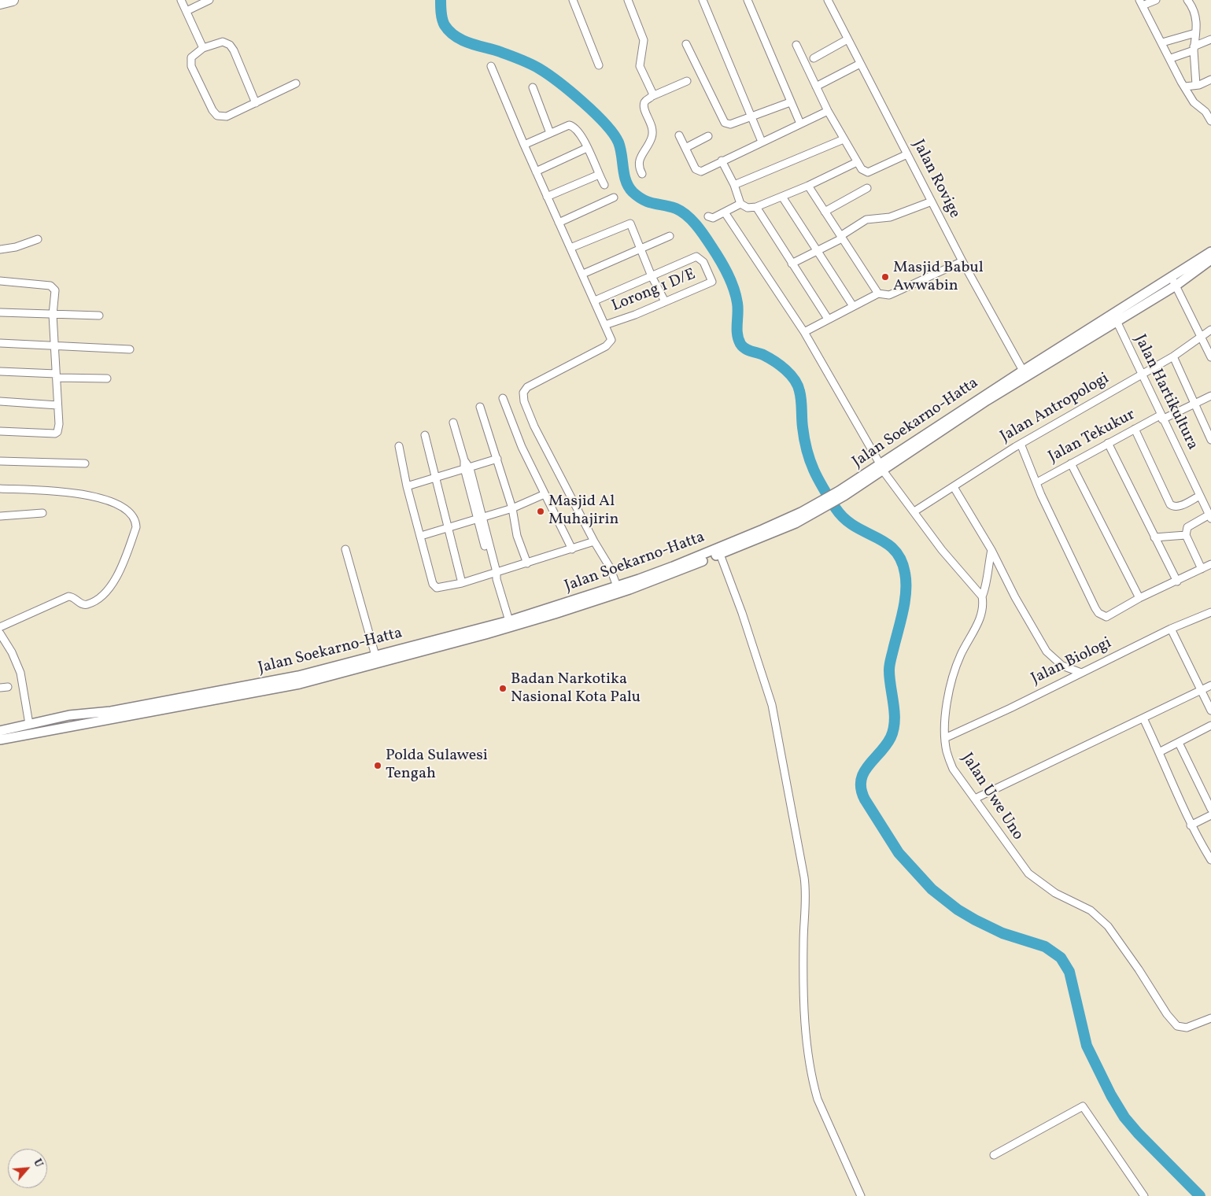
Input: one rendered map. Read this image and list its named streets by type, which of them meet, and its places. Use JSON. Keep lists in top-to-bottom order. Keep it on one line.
{"streets":{"main road":["Jalan Soekarno-Hatta"],"street":["Jalan Rovige","Lorong 1 D/E","Jalan Hartikultura","Jalan Antropologi","Jalan Tekukur","Jalan Biologi","Jalan Uwe Uno"]},"crossings":[["Jalan Rovige","Jalan Soekarno-Hatta"],["Jalan Hartikultura","Jalan Antropologi"],["Jalan Hartikultura","Jalan Soekarno-Hatta"],["Jalan Hartikultura","Jalan Tekukur"],["Jalan Biologi","Jalan Uwe Uno"]],"places":["Masjid Babul Awwabin","Masjid Al Muhajirin","Badan Narkotika Nasional Kota Palu","Polda Sulawesi Tengah"],"north":"top right"}
